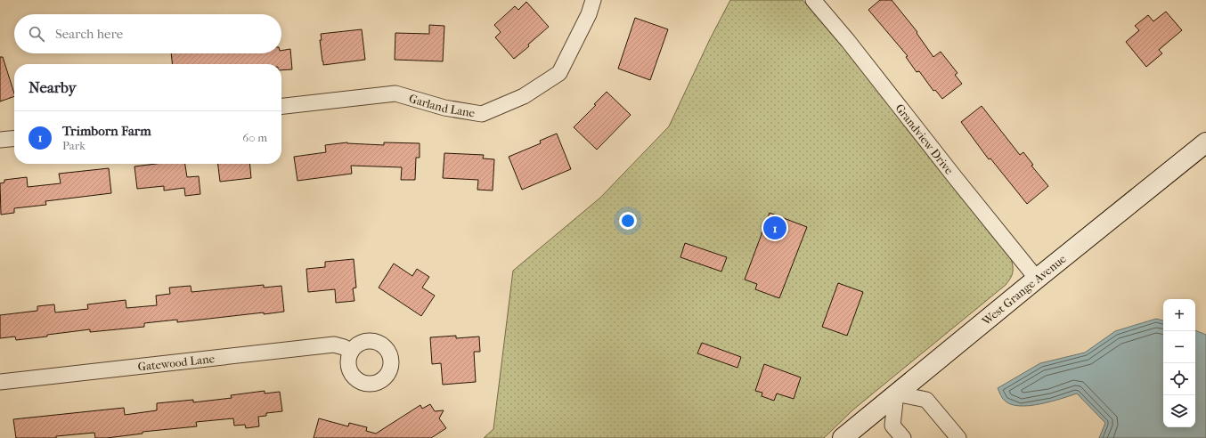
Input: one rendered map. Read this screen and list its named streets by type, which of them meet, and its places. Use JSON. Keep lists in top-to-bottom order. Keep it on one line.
{"streets":{"street":["Garland Lane","Grandview Drive","West Grange Avenue","Gatewood Lane"]},"crossings":[["Grandview Drive","West Grange Avenue"]],"page":{"search":"Search here","heading":"Nearby","list":[{"mark":"1","name":"Trimborn Farm","note":"Park","value":"60 m"}],"pins":"1","map_buttons":["+","−"]}}
